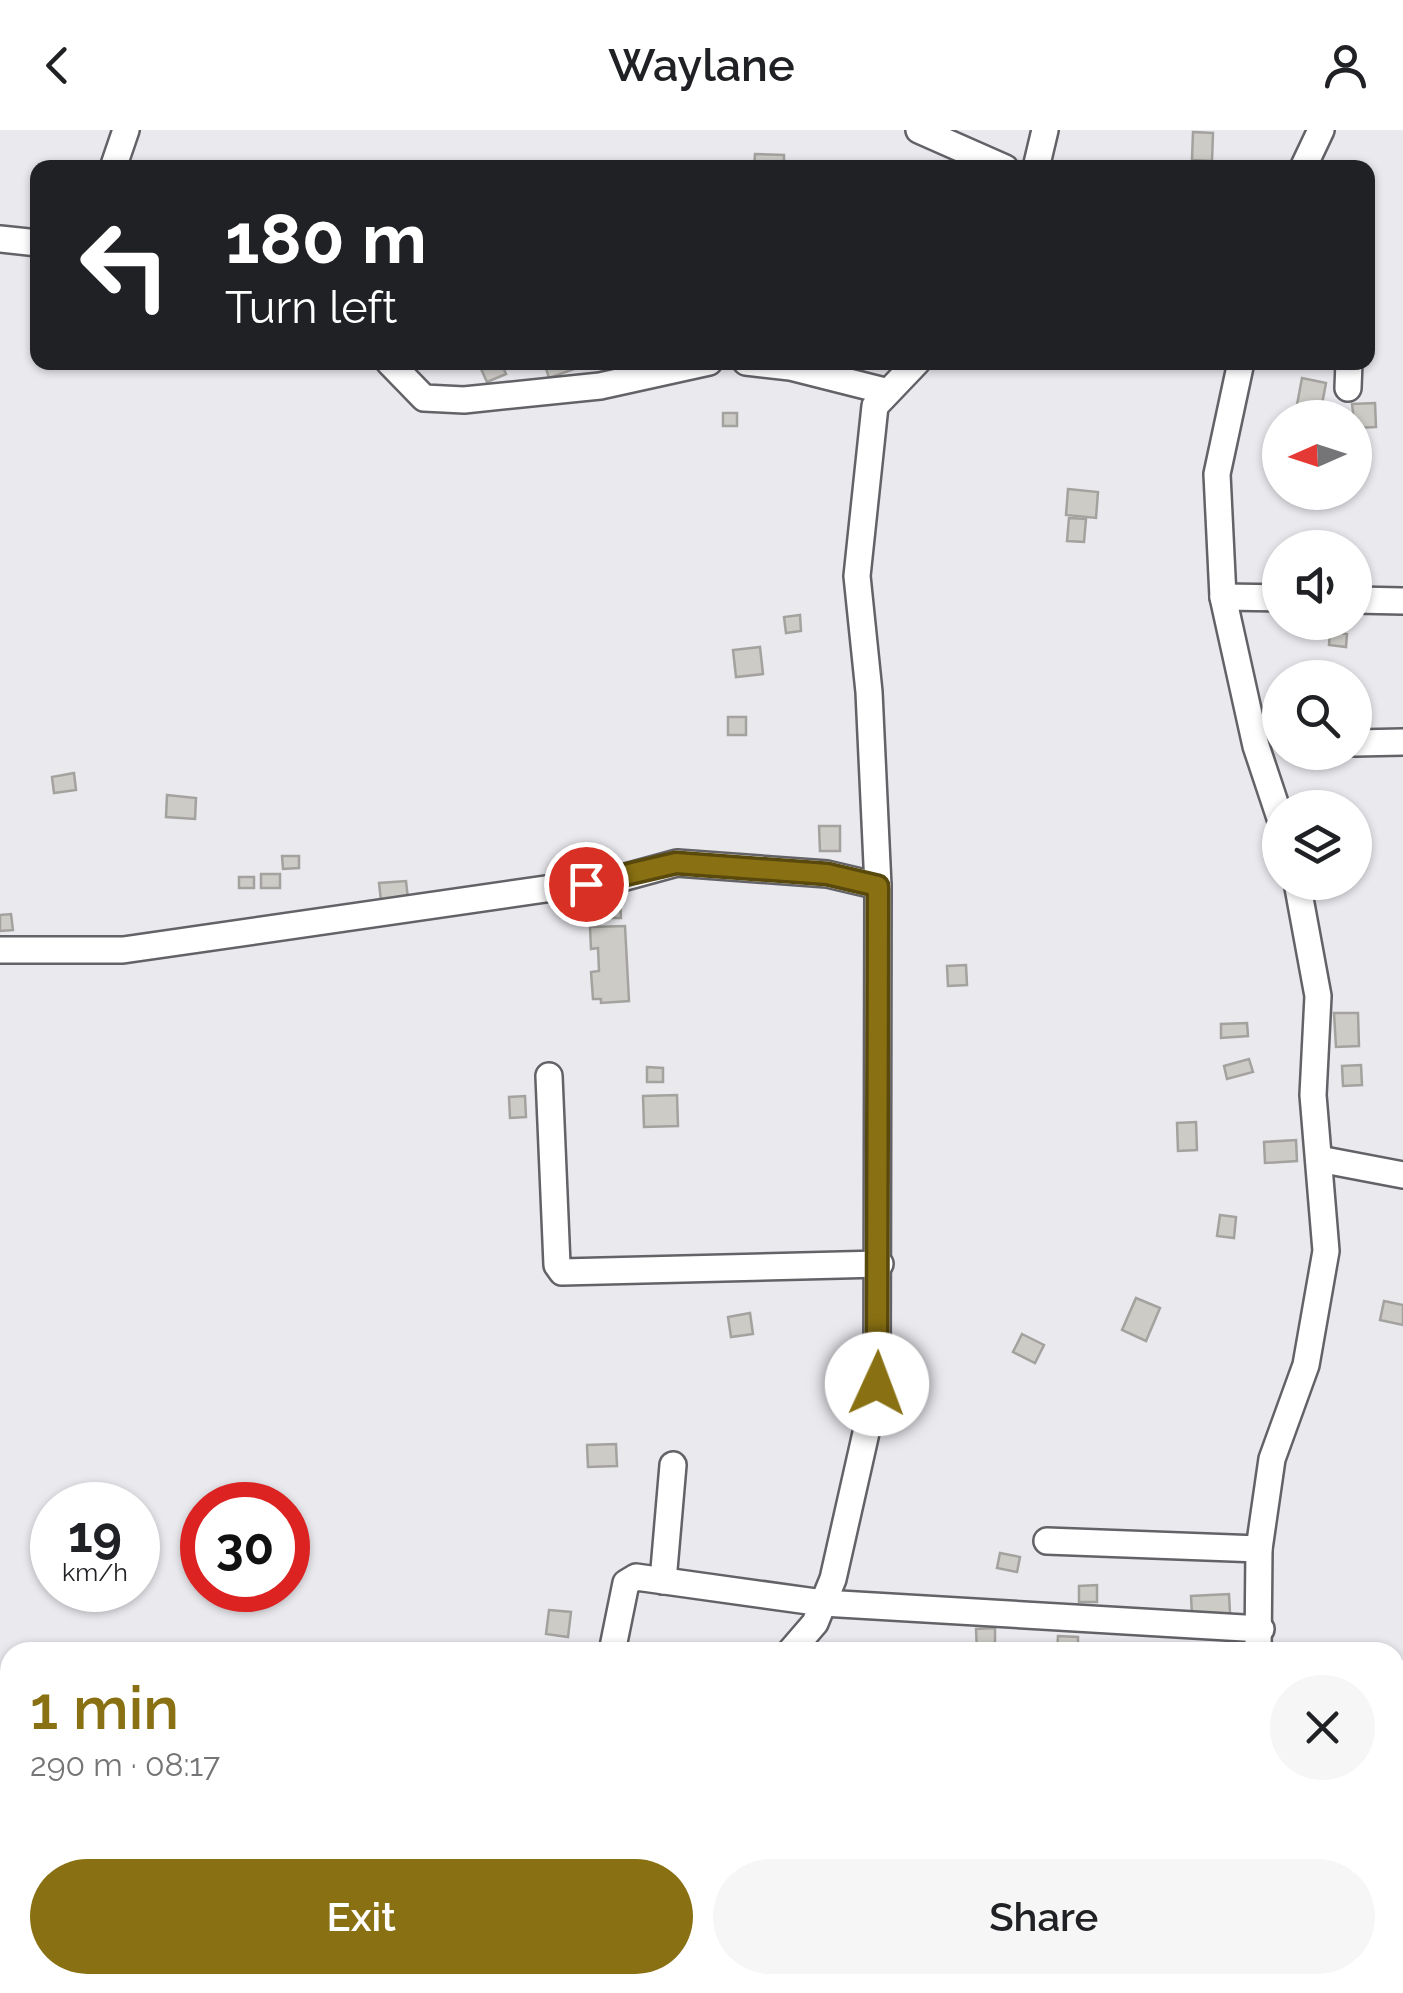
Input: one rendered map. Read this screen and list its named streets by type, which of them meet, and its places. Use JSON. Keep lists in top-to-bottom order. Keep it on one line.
{"north":"left","page":{"header":"Waylane","turn":["180 m","Turn left"],"speed":"19 km/h","limit":"30","heading":["1 min","290 m · 08:17"],"buttons":["Exit","Share"]}}
